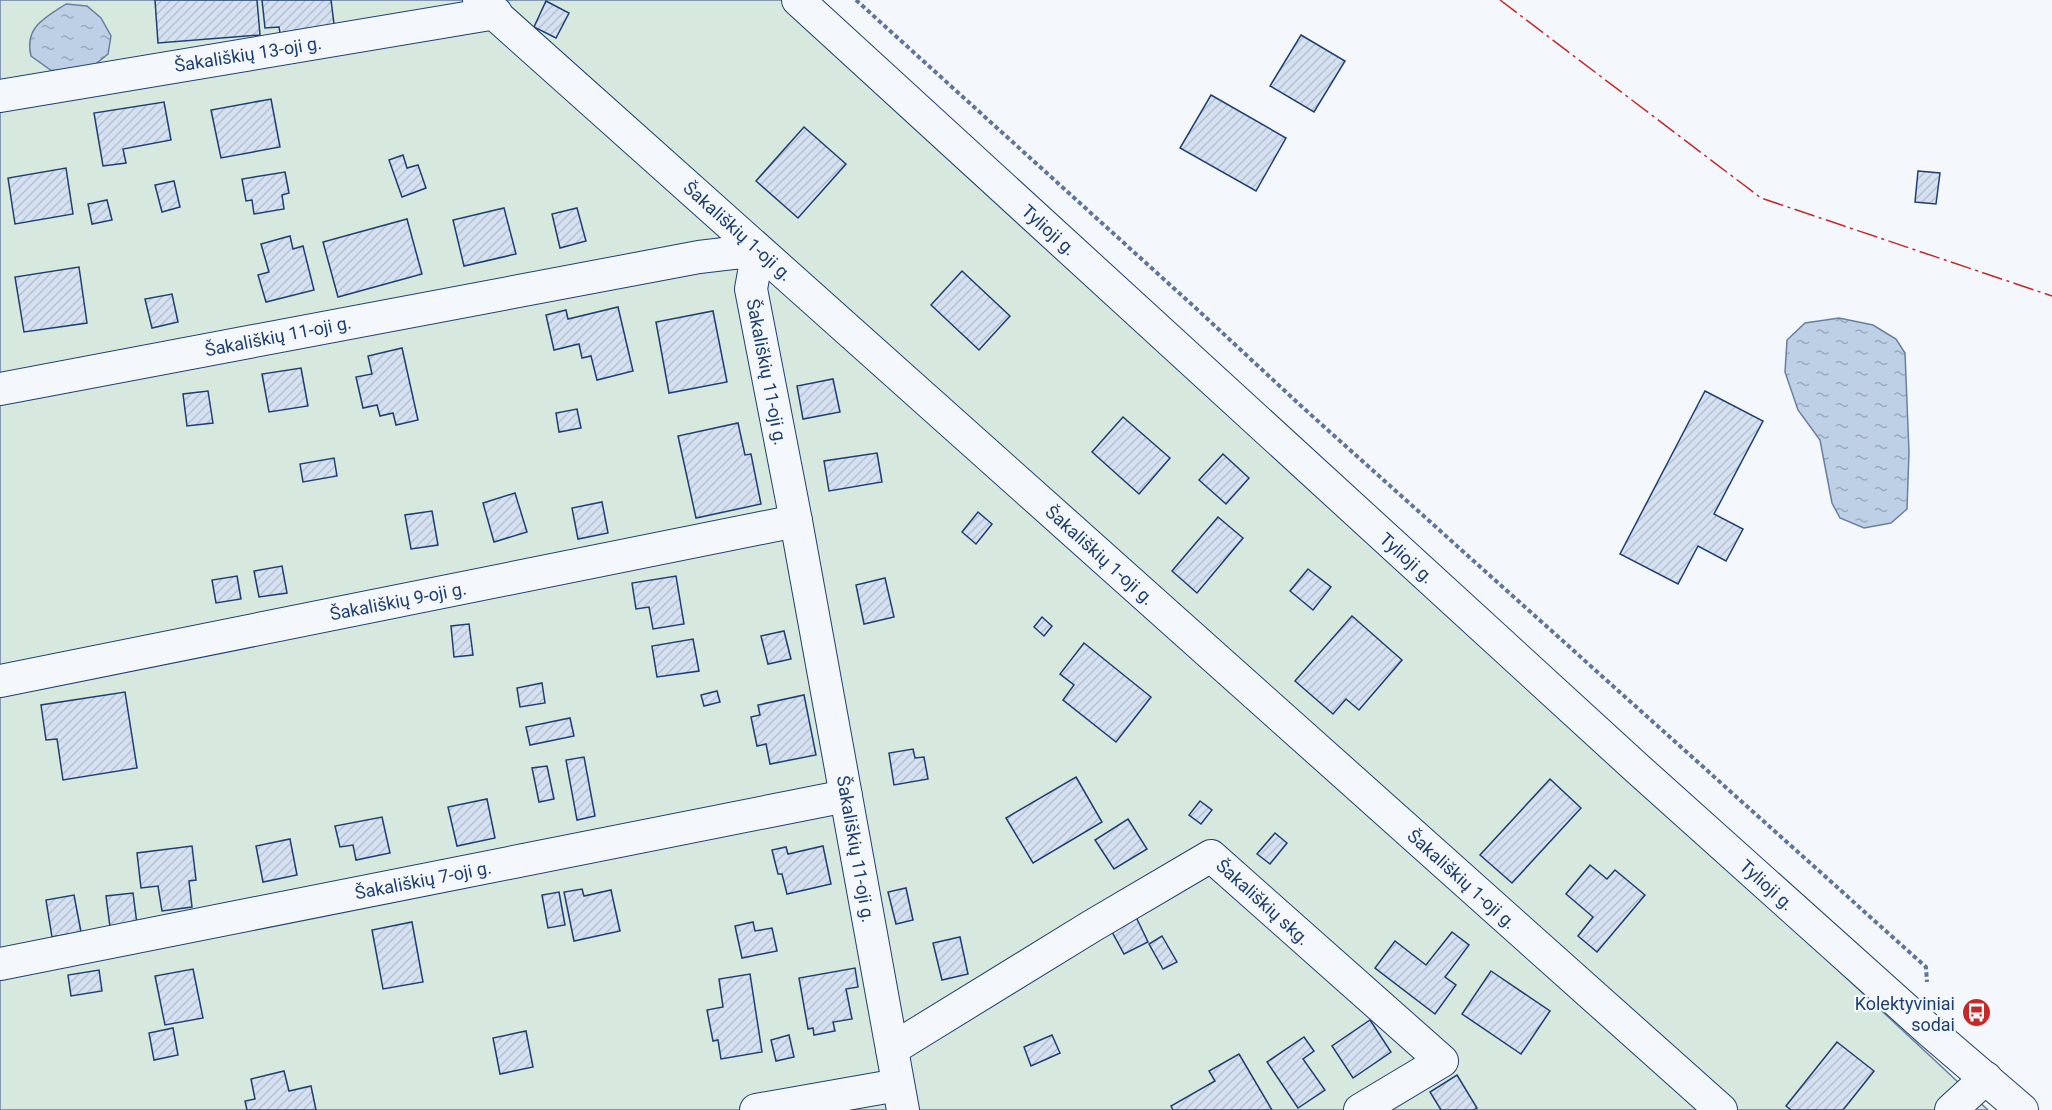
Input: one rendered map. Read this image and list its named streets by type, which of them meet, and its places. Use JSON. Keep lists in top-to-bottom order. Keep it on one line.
{"streets":{"street":["Šakališkių 13-oji g.","Tylioji g.","Šakališkių 1-oji g.","Šakališkių 11-oji g.","Šakališkių 9-oji g.","Šakališkių 7-oji g.","Šakališkių skg."]},"crossings":[["Šakališkių 13-oji g.","Šakališkių 1-oji g."],["Šakališkių 1-oji g.","Šakališkių 11-oji g."],["Šakališkių 11-oji g.","Šakališkių 9-oji g."],["Šakališkių 11-oji g.","Šakališkių 7-oji g."],["Šakališkių 11-oji g.","Šakališkių skg."]],"places":{"bus stop":["Kolektyviniai sodai"]}}
